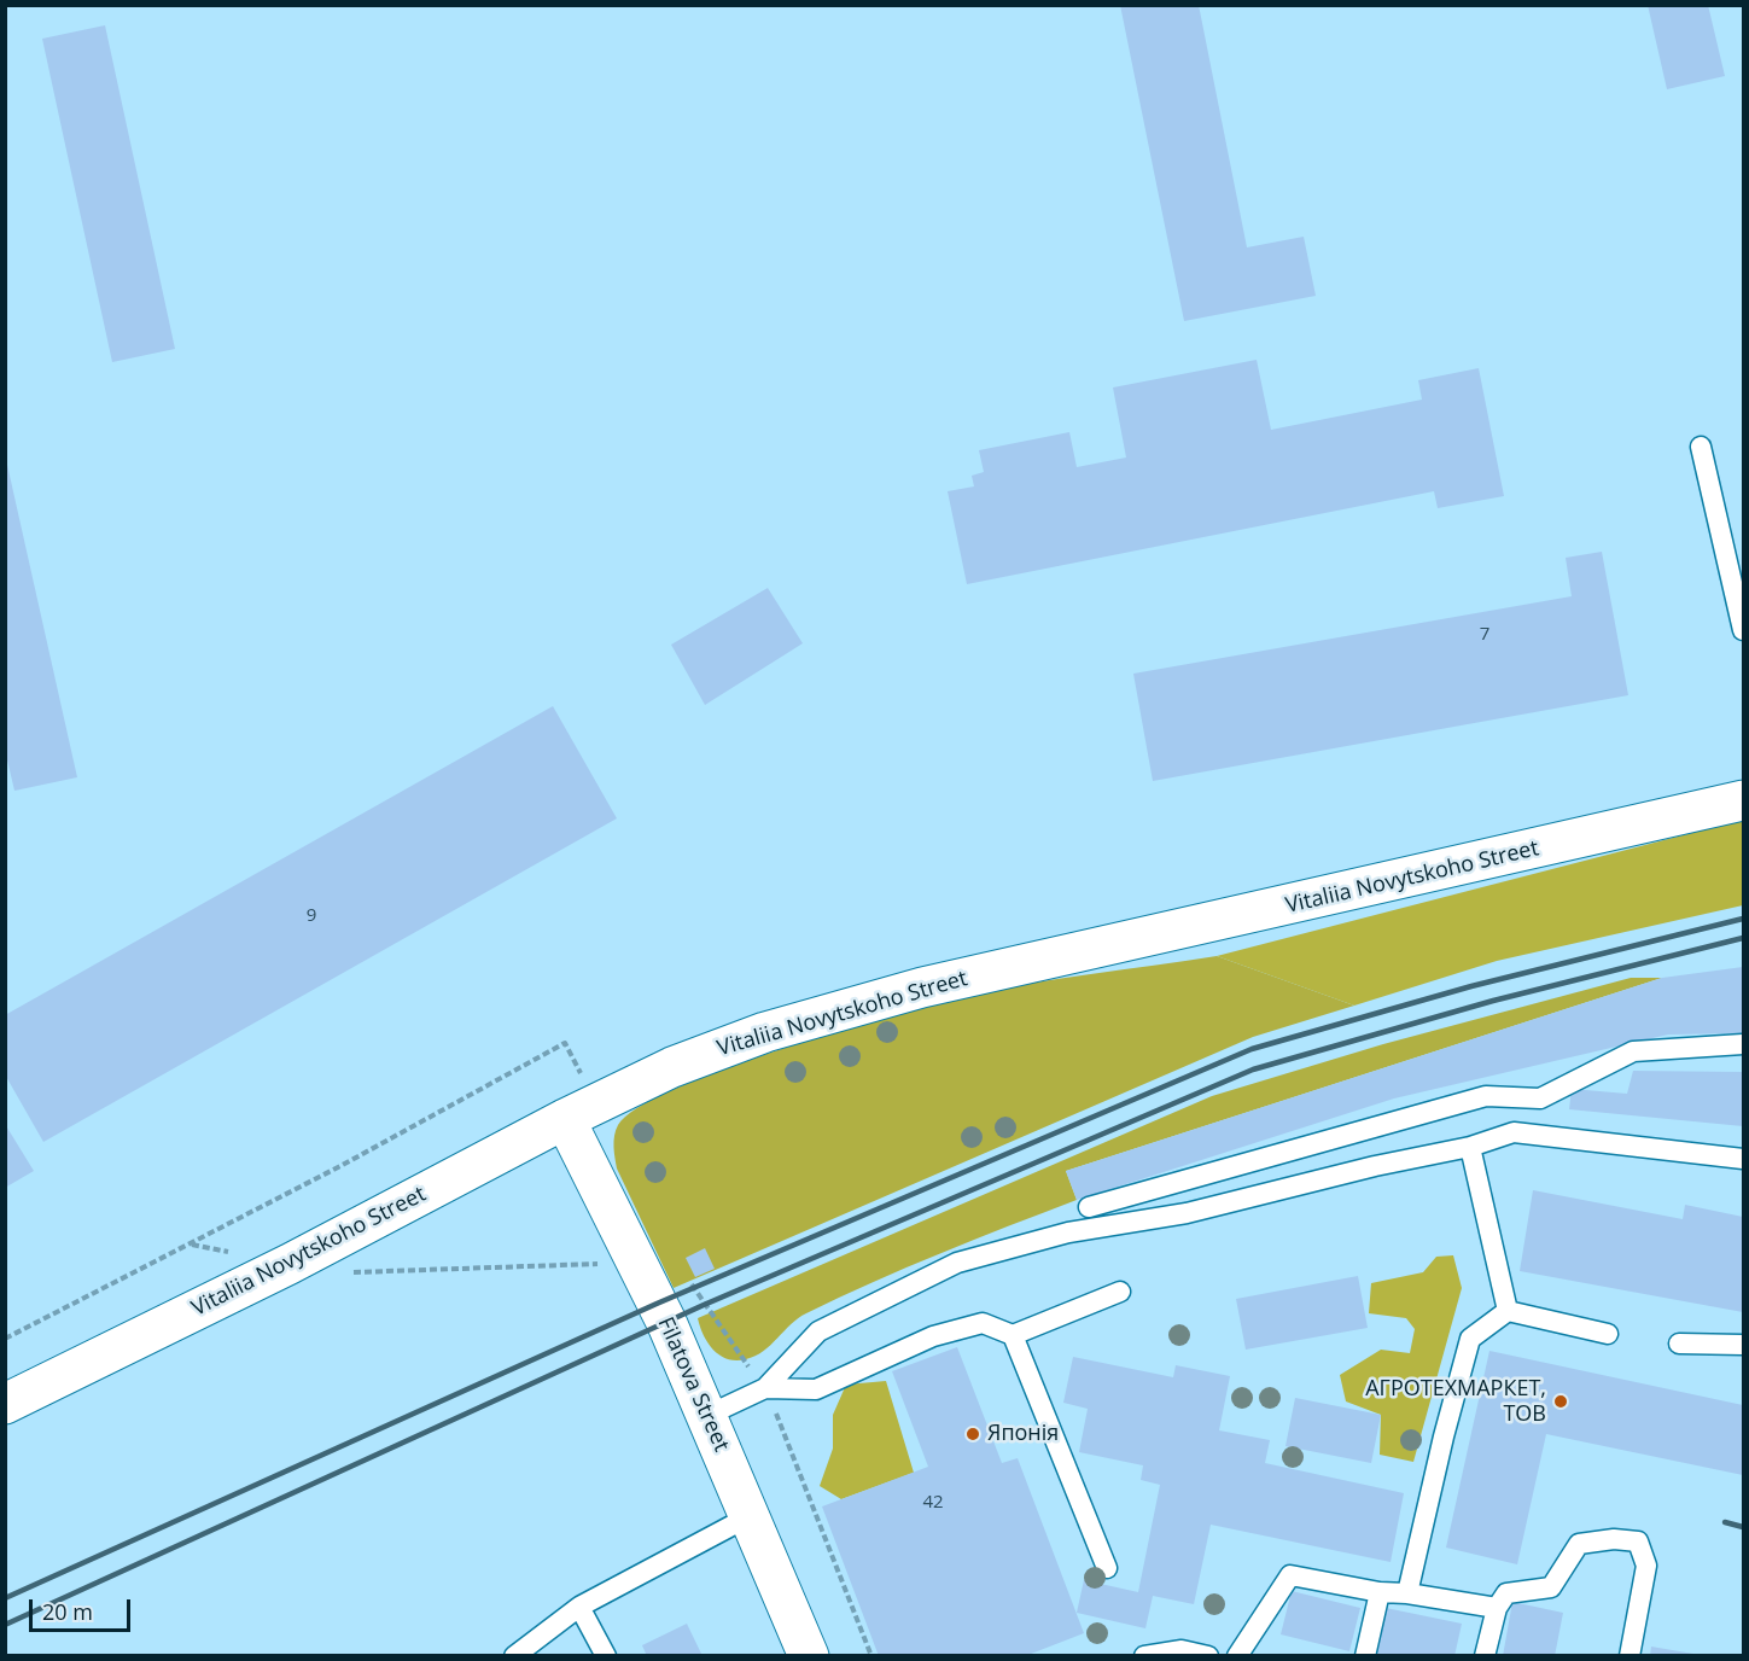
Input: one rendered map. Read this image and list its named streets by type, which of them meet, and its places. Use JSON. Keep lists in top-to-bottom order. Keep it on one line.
{"streets":{"street":["Vitaliia Novytskoho Street","Filatova Street"]},"crossings":[["Vitaliia Novytskoho Street","Filatova Street"]],"places":["АГРОТЕХМАРКЕТ, ТОВ","Японія"],"house_numbers":["7","9","42"],"scale_bar":"20 m"}
